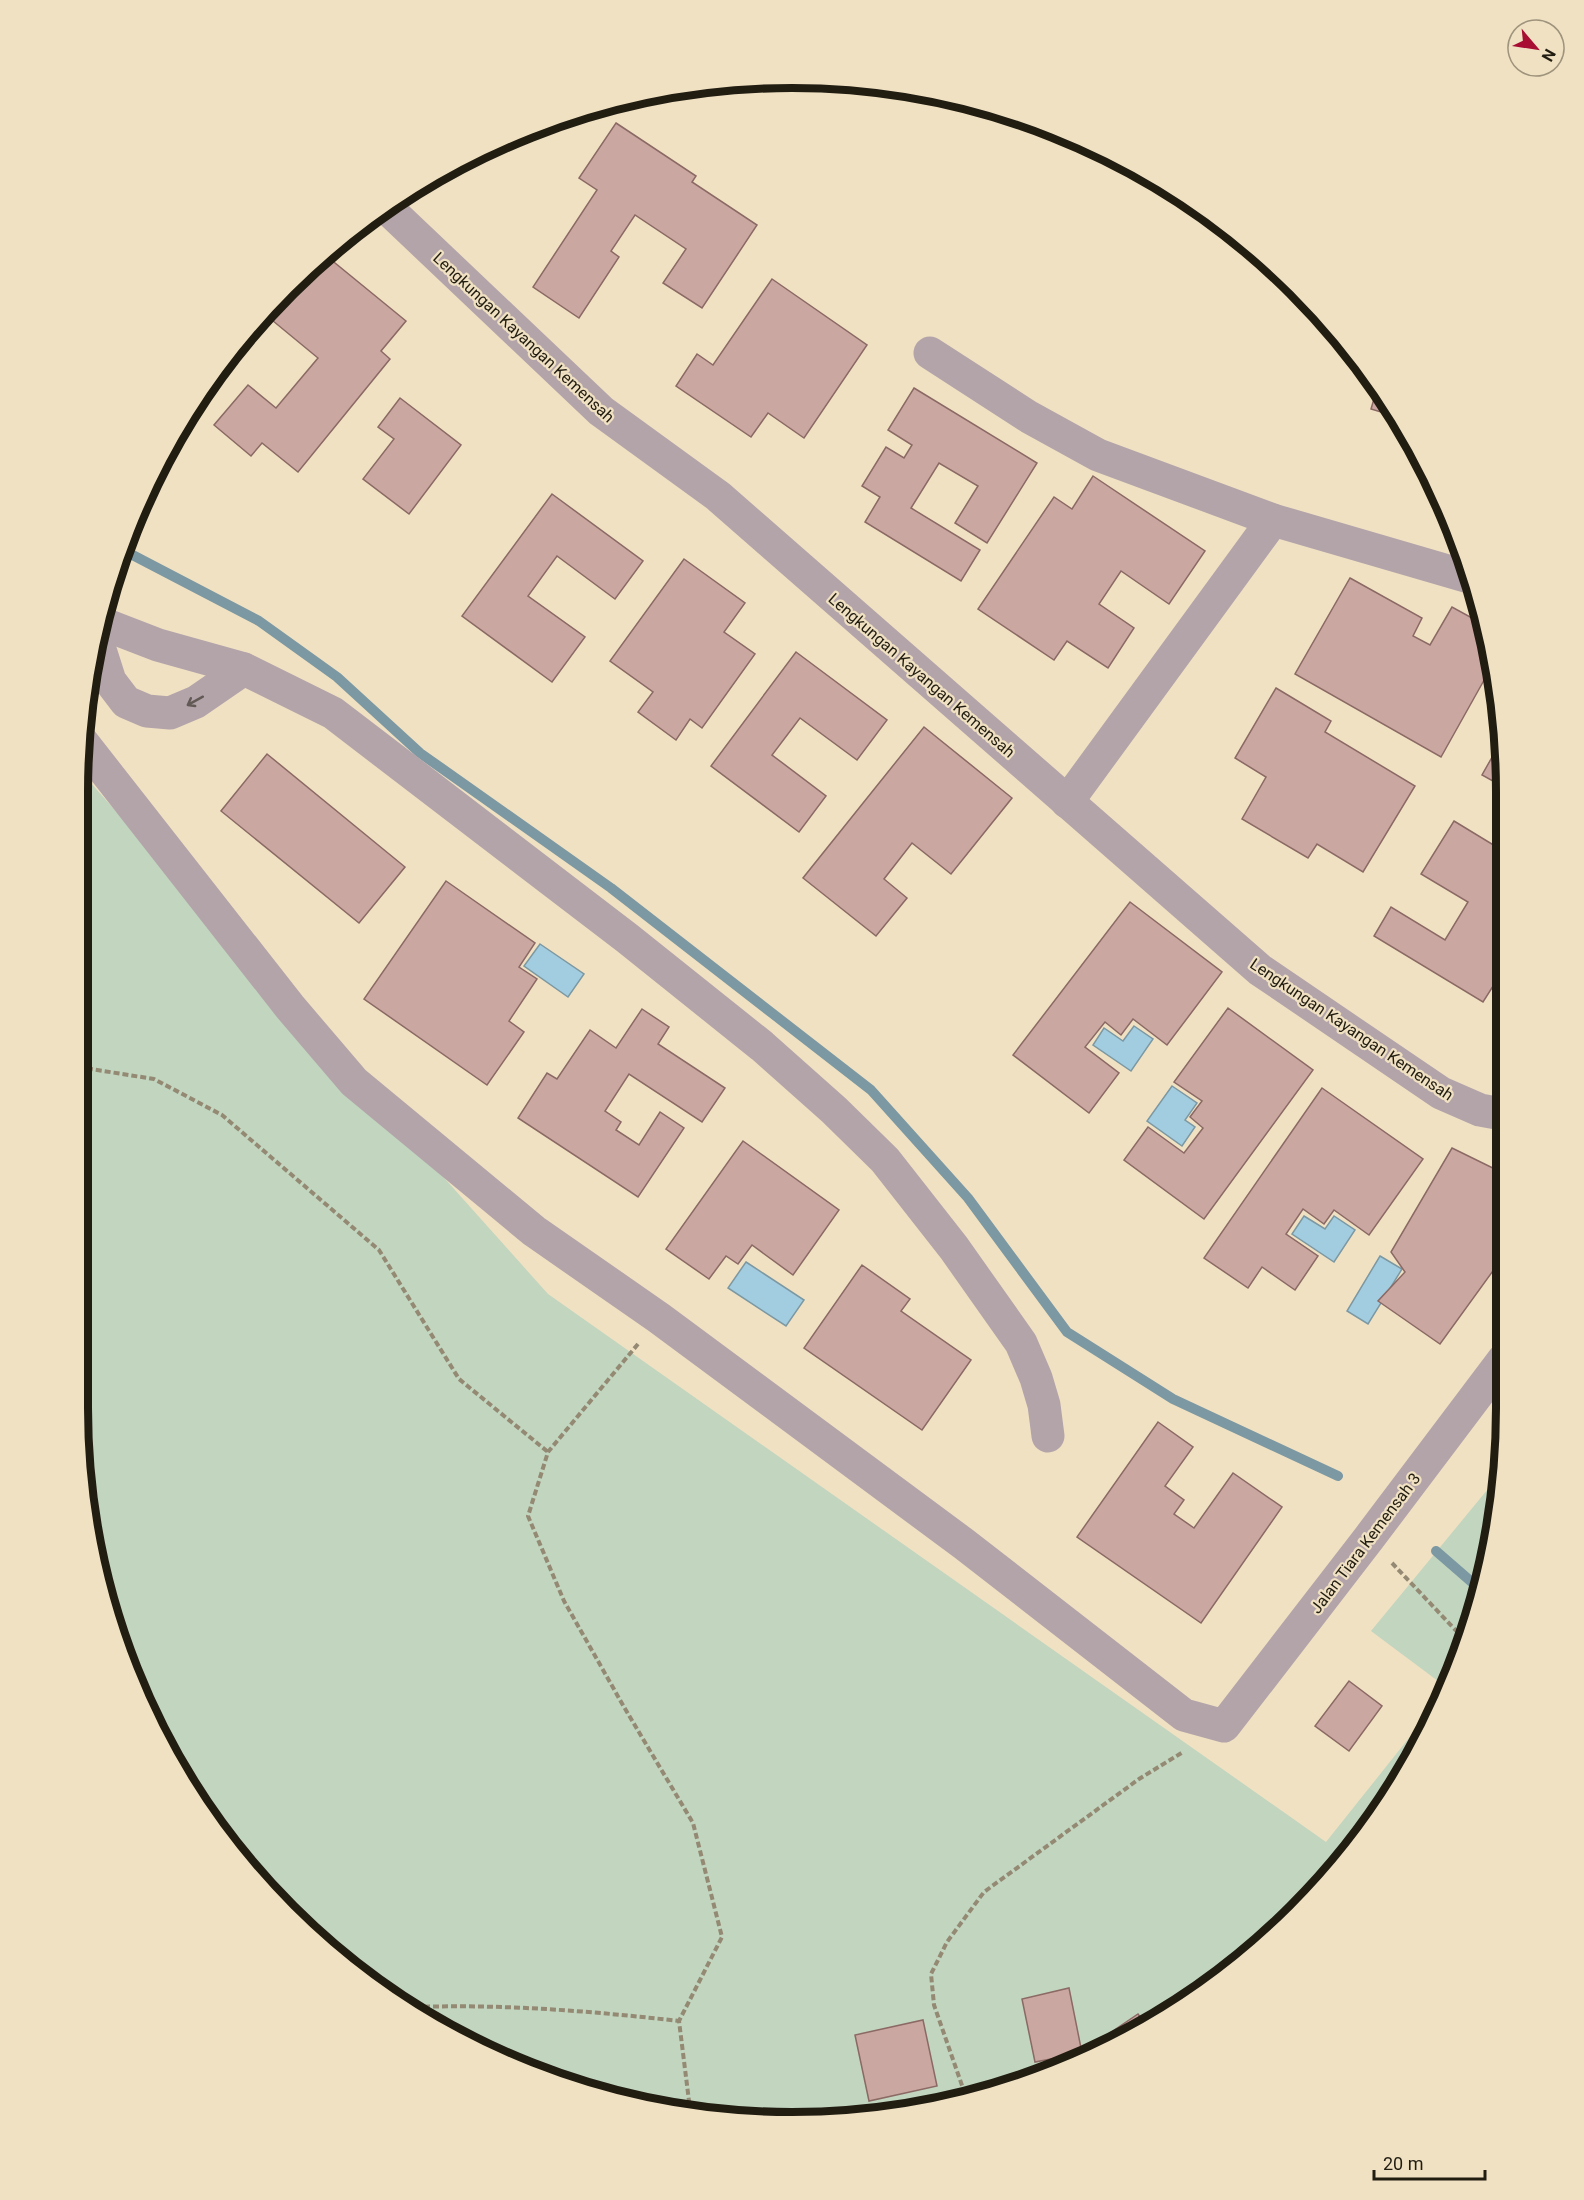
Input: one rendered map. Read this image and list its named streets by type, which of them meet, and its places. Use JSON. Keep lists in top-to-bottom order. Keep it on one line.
{"streets":{"street":["Lengkungan Kayangan Kemensah","Jalan Tiara Kemensah 3"]},"scale_bar":"20 m","north":"bottom right"}
